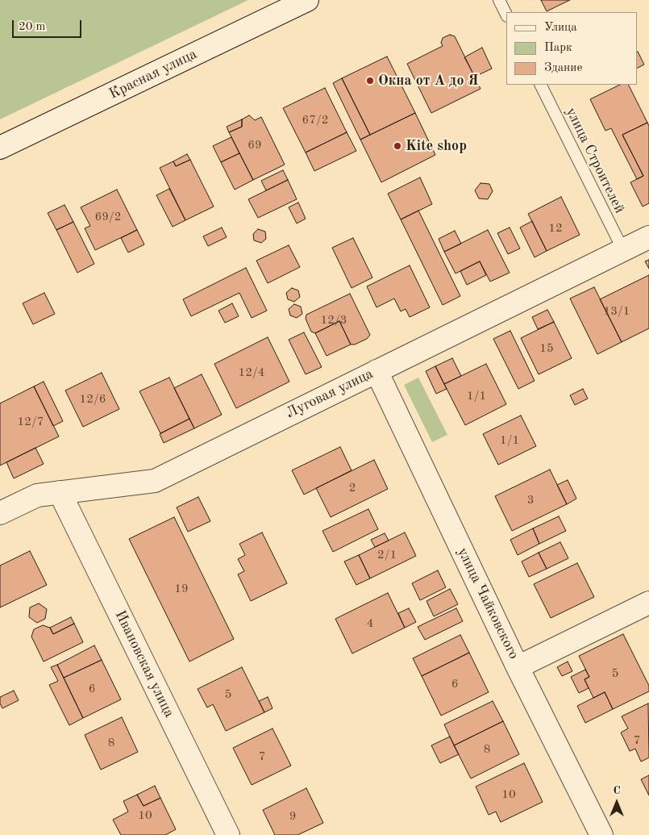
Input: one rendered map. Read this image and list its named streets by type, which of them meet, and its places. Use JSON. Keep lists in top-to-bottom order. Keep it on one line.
{"streets":{"street":["Красная улица","Луговая улица","улица Чайковского","Ивановская улица"],"lane":["улица Строителей"]},"crossings":[["улица Строителей","Луговая улица"],["Луговая улица","улица Чайковского"],["Луговая улица","Ивановская улица"]],"places":["Окна от А до Я","Kite shop"],"house_numbers":["67/2","69","69/2","12","13/1","12/3","15","12/4","1/1","12/6","12/7","1/1","2","3","2/1","19","4","5","6","6","5","7","8","8","7","10","10","9"],"legend":["Улица","Парк","Здание"],"scale_bar":"20 m","north":"top"}
